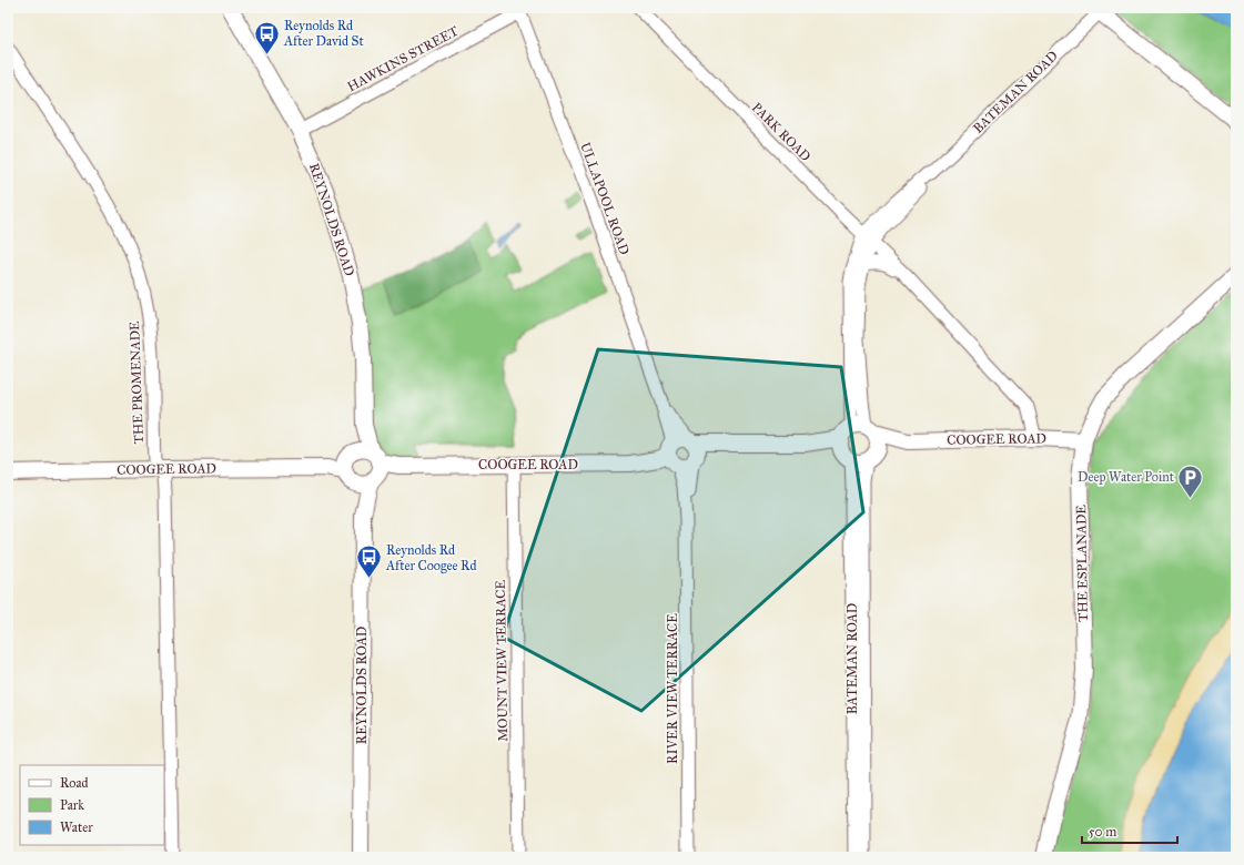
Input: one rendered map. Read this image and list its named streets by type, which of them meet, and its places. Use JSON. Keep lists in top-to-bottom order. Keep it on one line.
{"streets":{"street":["HAWKINS STREET","BATEMAN ROAD","PARK ROAD","ULLAPOOL ROAD","REYNOLDS ROAD","THE PROMENADE","COOGEE ROAD","THE ESPLANADE","MOUNT VIEW TERRACE","RIVER VIEW TERRACE"]},"crossings":[["HAWKINS STREET","ULLAPOOL ROAD"],["HAWKINS STREET","REYNOLDS ROAD"],["BATEMAN ROAD","PARK ROAD"],["BATEMAN ROAD","COOGEE ROAD"],["PARK ROAD","COOGEE ROAD"],["ULLAPOOL ROAD","COOGEE ROAD"],["ULLAPOOL ROAD","RIVER VIEW TERRACE"],["REYNOLDS ROAD","COOGEE ROAD"],["THE PROMENADE","COOGEE ROAD"],["COOGEE ROAD","THE ESPLANADE"],["COOGEE ROAD","MOUNT VIEW TERRACE"],["COOGEE ROAD","RIVER VIEW TERRACE"]],"places":{"bus stop":["Reynolds Rd After David St","Reynolds Rd After Coogee Rd"],"parking":["Deep Water Point"]},"legend":["Road","Park","Water"],"scale_bar":"50 m"}
